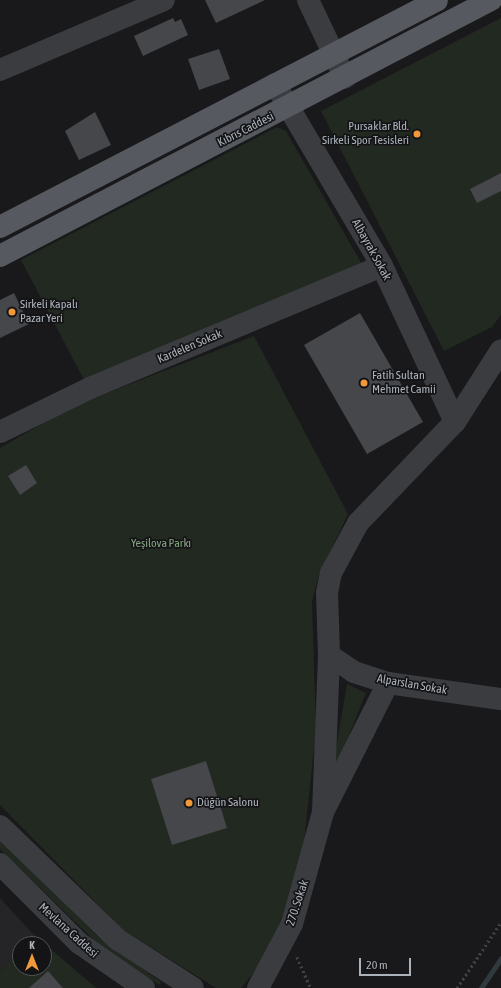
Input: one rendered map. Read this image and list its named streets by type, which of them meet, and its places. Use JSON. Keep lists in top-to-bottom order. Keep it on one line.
{"streets":{"main road":["Kıbrıs Caddesi"],"street":["Albayrak Sokak","Kardelen Sokak","Alparslan Sokak","270. Sokak","Mevlana Caddesi"]},"crossings":[["Kıbrıs Caddesi","Albayrak Sokak"],["Albayrak Sokak","Kardelen Sokak"]],"parks":["Yeşilova Parkı"],"places":["Pursaklar Bld. Sirkeli Spor Tesisleri","Sirkeli Kapalı Pazar Yeri","Fatih Sultan Mehmet Camii","Düğün Salonu"],"scale_bar":"20 m","north":"top"}
